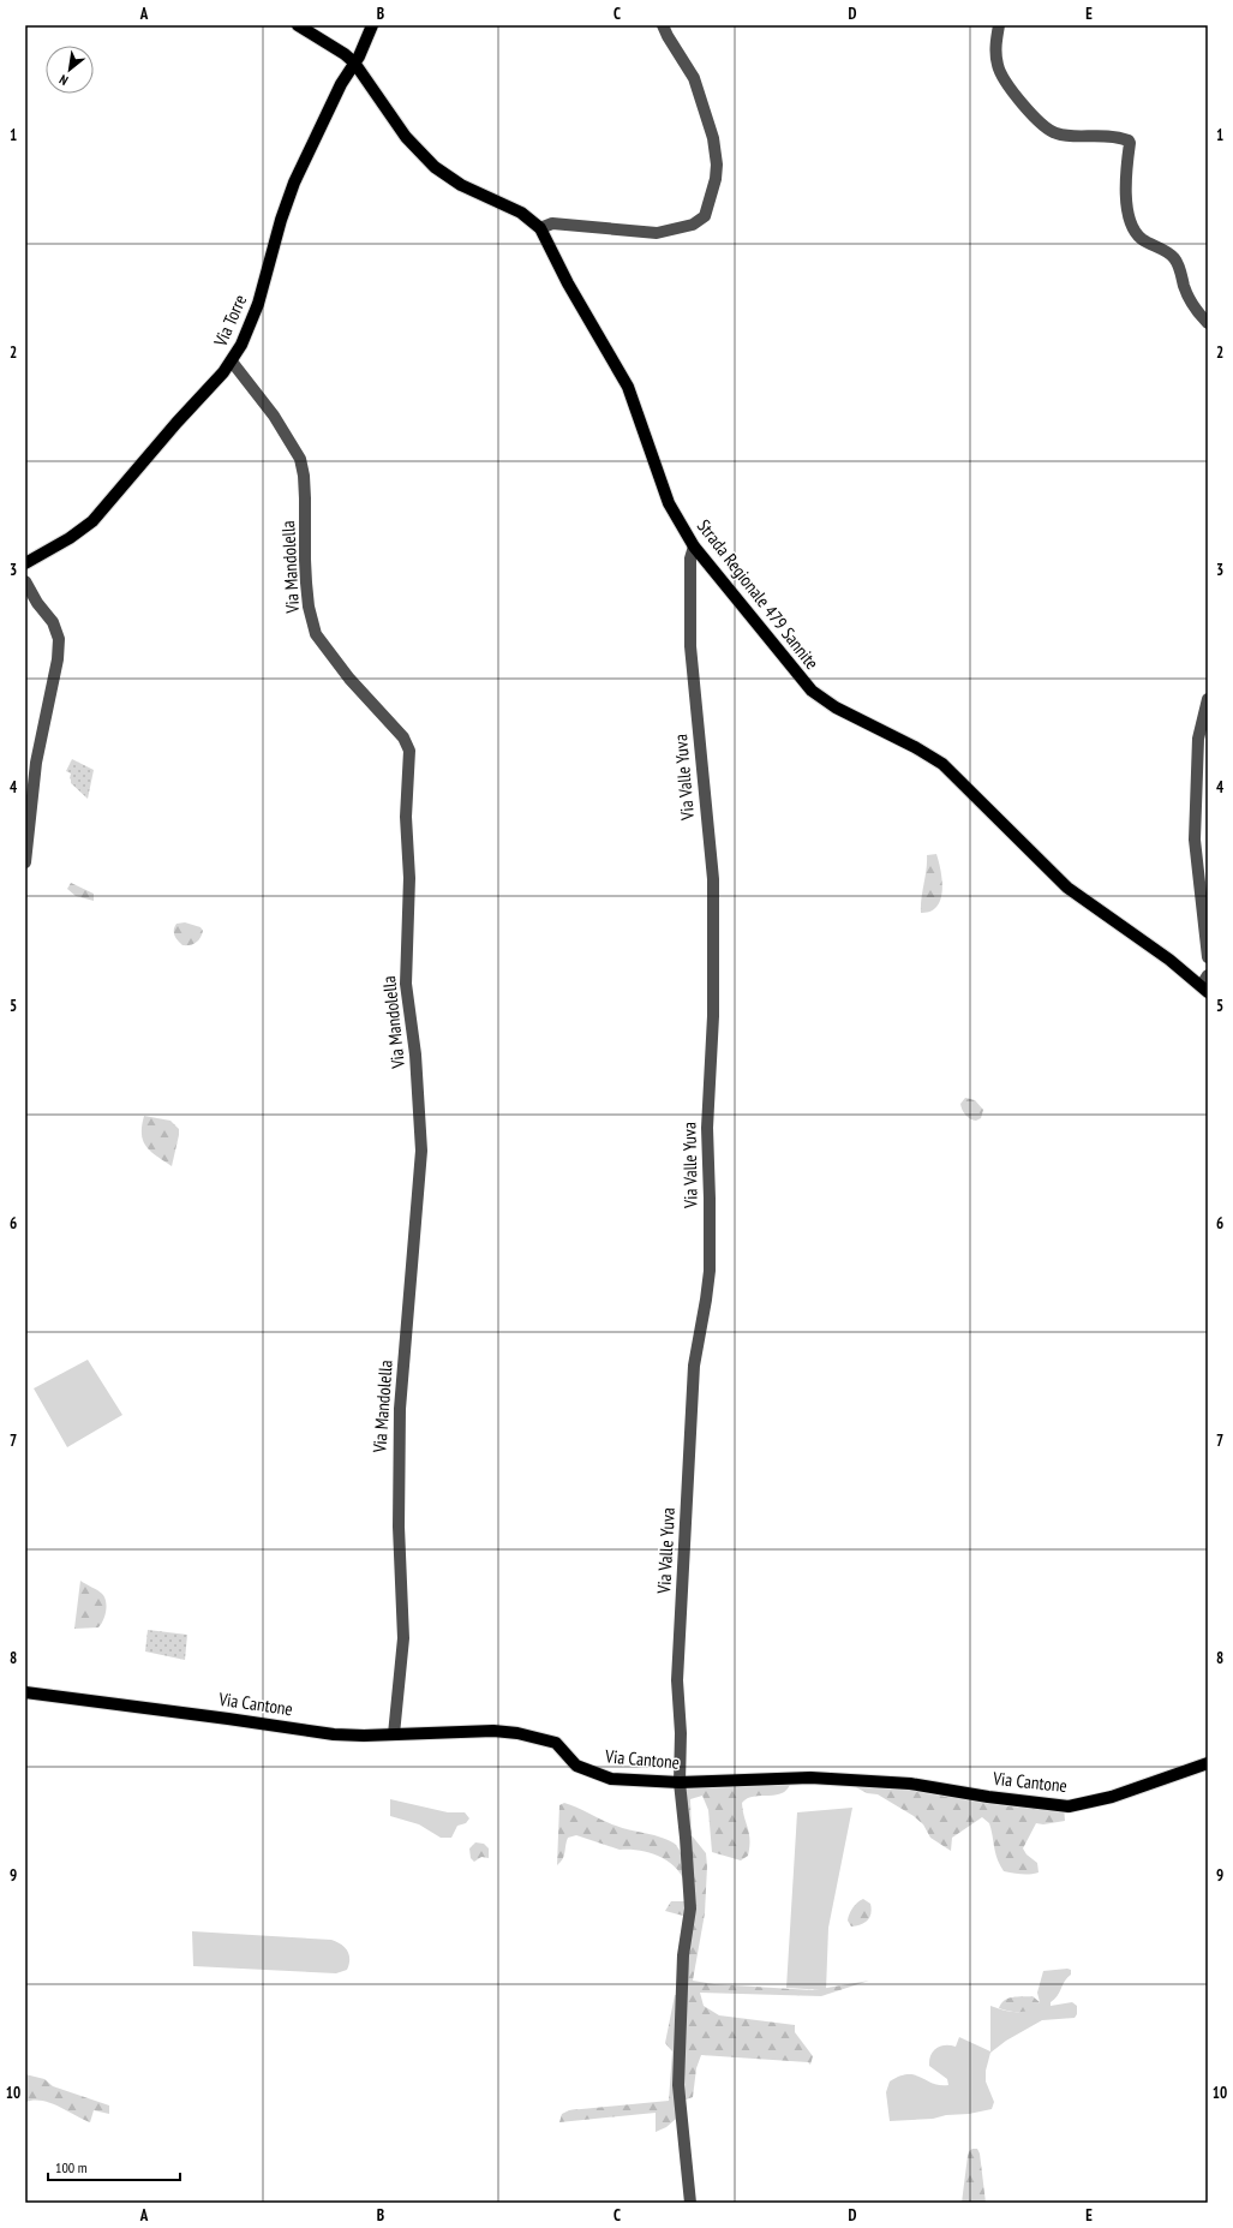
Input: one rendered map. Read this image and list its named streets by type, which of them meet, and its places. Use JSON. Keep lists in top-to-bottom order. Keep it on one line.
{"streets":{"main road":["Via Torre","Strada Regionale 479 Sannite","Via Cantone"],"street":["Via Mandolella","Via Valle Yuva"]},"crossings":[["Via Torre","Via Mandolella"],["Via Torre","Strada Regionale 479 Sannite"],["Via Mandolella","Via Cantone"],["Strada Regionale 479 Sannite","Via Valle Yuva"],["Via Valle Yuva","Via Cantone"]],"scale_bar":"100 m","north":"bottom left","grid":{"columns":["A","B","C","D","E"],"rows":["1","2","3","4","5","6","7","8","9","10"]}}
